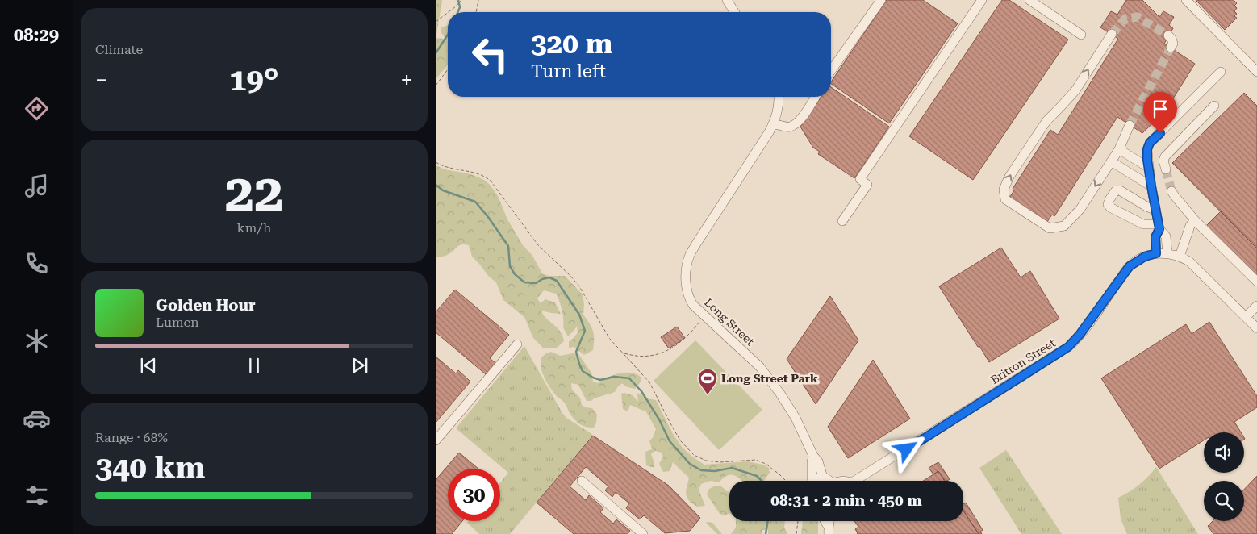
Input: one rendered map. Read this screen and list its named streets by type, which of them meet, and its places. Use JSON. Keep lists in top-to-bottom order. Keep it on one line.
{"streets":{"street":["Long Street","Britton Street"]},"places":{"sports":["Long Street Park"]},"page":{"tabs":"08:29","tile":["Climate",["22","km/h"],["Range · 68%","340 km"]],"turn":["320 m","Turn left"],"heat":["−","19°","+"],"song":["Golden Hour","Lumen"],"limit":"30","trip":"08:31 · 2 min · 450 m"}}
